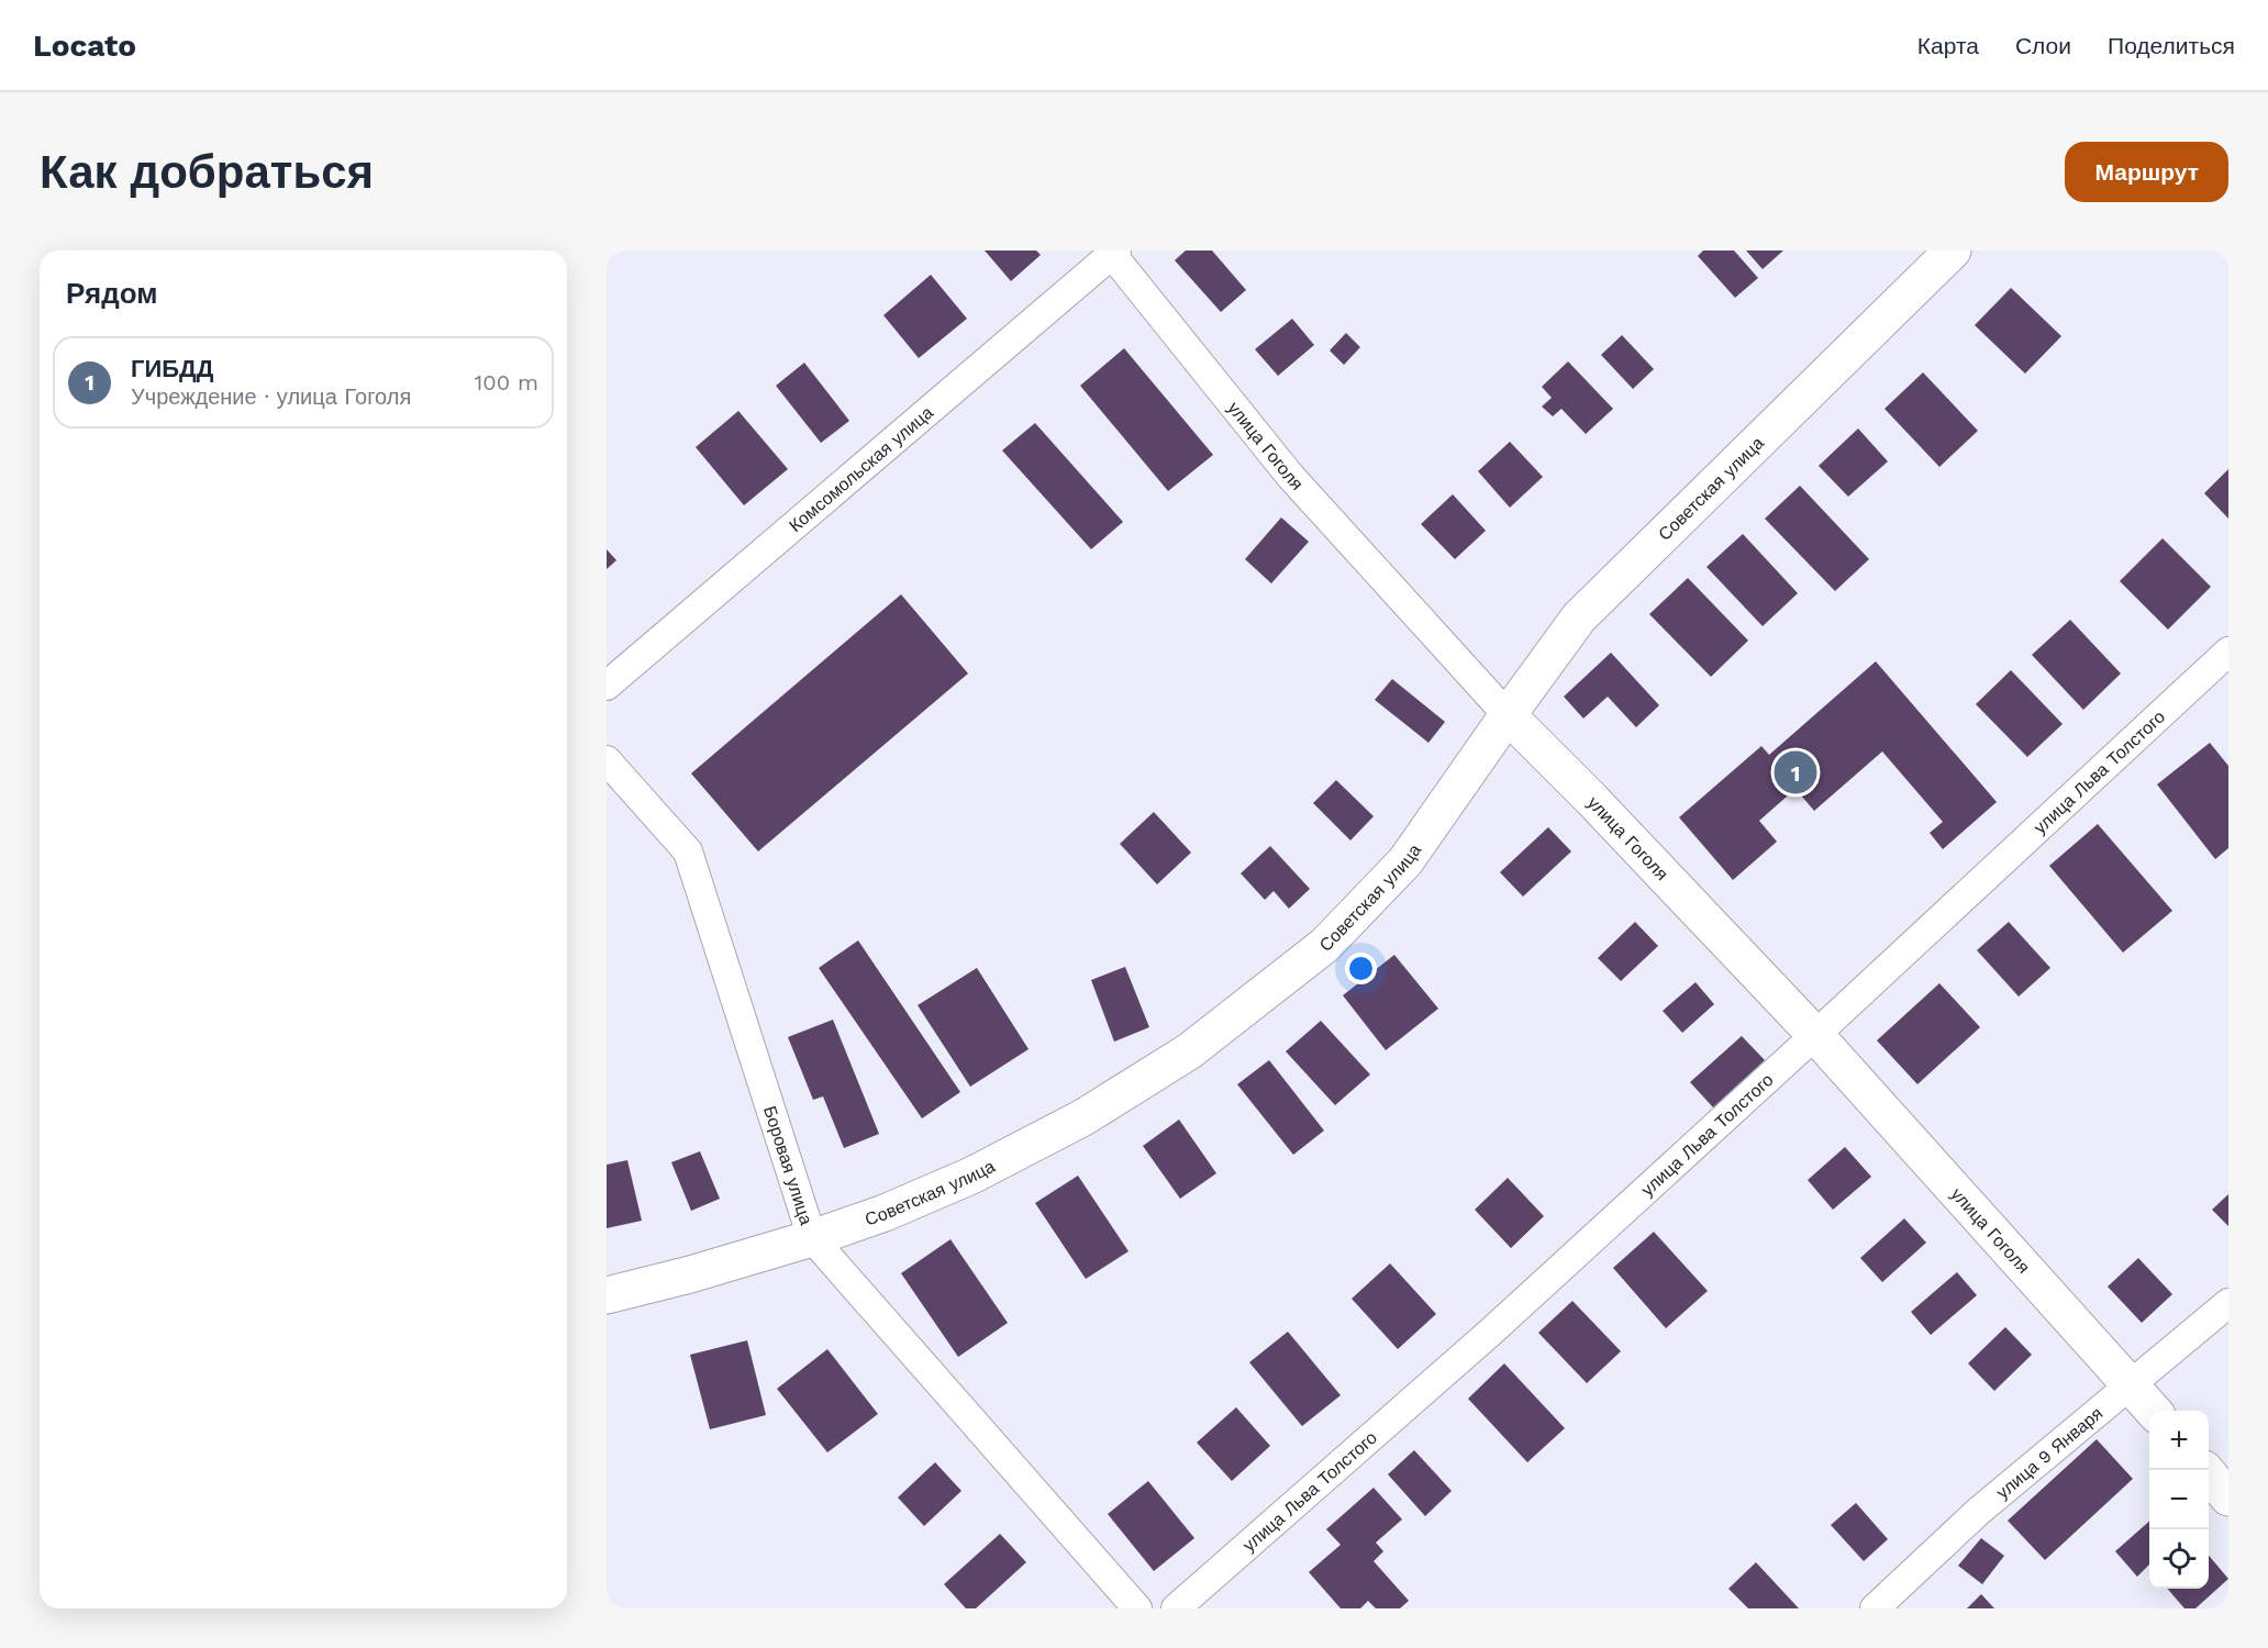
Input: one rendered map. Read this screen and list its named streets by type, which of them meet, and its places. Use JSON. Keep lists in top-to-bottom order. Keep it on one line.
{"streets":{"main road":["улица Гоголя","Советская улица"],"street":["Комсомольская улица","улица Льва Толстого","Боровая улица","улица 9 Января"]},"crossings":[["улица Гоголя","Комсомольская улица"],["улица Гоголя","Советская улица"],["улица Гоголя","улица Льва Толстого"],["улица Гоголя","улица 9 Января"],["Советская улица","Боровая улица"]],"page":{"header":"Locato","nav":["Карта","Слои","Поделиться"],"buttons":"Маршрут","title":"Как добраться","heading":"Рядом","list":[{"mark":"1","name":"ГИБДД","note":"Учреждение · улица Гоголя","value":"100 m"}],"pins":"1","map_buttons":["+","−"]}}
